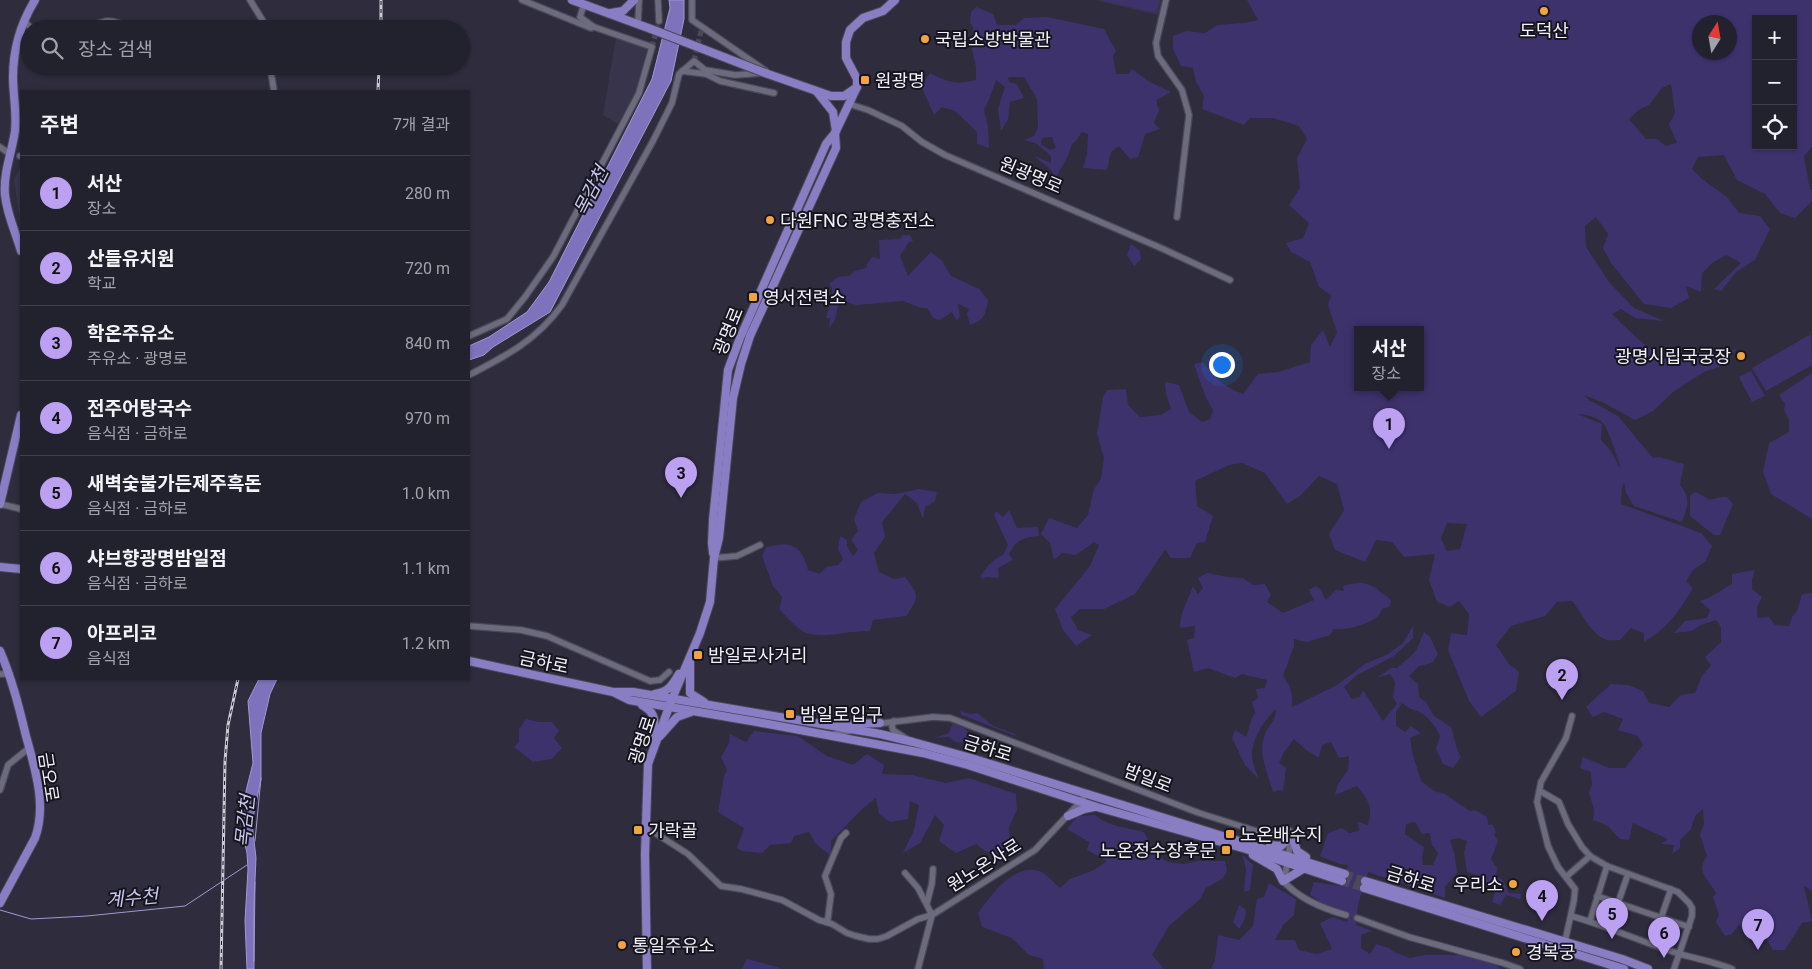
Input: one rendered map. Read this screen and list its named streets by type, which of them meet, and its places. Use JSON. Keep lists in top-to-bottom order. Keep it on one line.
{"streets":{"main road":["원광명로","광명로","금하로","금오로"],"street":["밤일로","원노온사로"]},"crossings":[["원광명로","광명로"],["광명로","금하로"],["광명로","원노온사로"],["금하로","밤일로"],["금하로","원노온사로"]],"water":["목감천","계수천"],"places":{"other":["도덕산","국립소방박물관","다원FNC 광명충전소","광명시립국궁장","우리소","통일주유소","경복궁"],"transit":["원광명","영서전력소","밤일로사거리","밤일로입구","가락골","노온배수지","노온정수장후문"]},"north":"top","page":{"map_buttons":["+","−"],"search":"장소 검색","heading":["주변","7개 결과"],"list":[{"mark":"1","name":"서산","note":"장소","value":"280 m"},{"mark":"2","name":"산들유치원","note":"학교","value":"720 m"},{"mark":"3","name":"학온주유소","note":"주유소 · 광명로","value":"840 m"},{"mark":"4","name":"전주어탕국수","note":"음식점 · 금하로","value":"970 m"},{"mark":"5","name":"새벽숯불가든제주흑돈","note":"음식점 · 금하로","value":"1.0 km"},{"mark":"6","name":"샤브향광명밤일점","note":"음식점 · 금하로","value":"1.1 km"},{"mark":"7","name":"아프리코","note":"음식점","value":"1.2 km"}],"popup":["서산","장소"],"pins":["1","3","2","4","5","7","6"]}}
